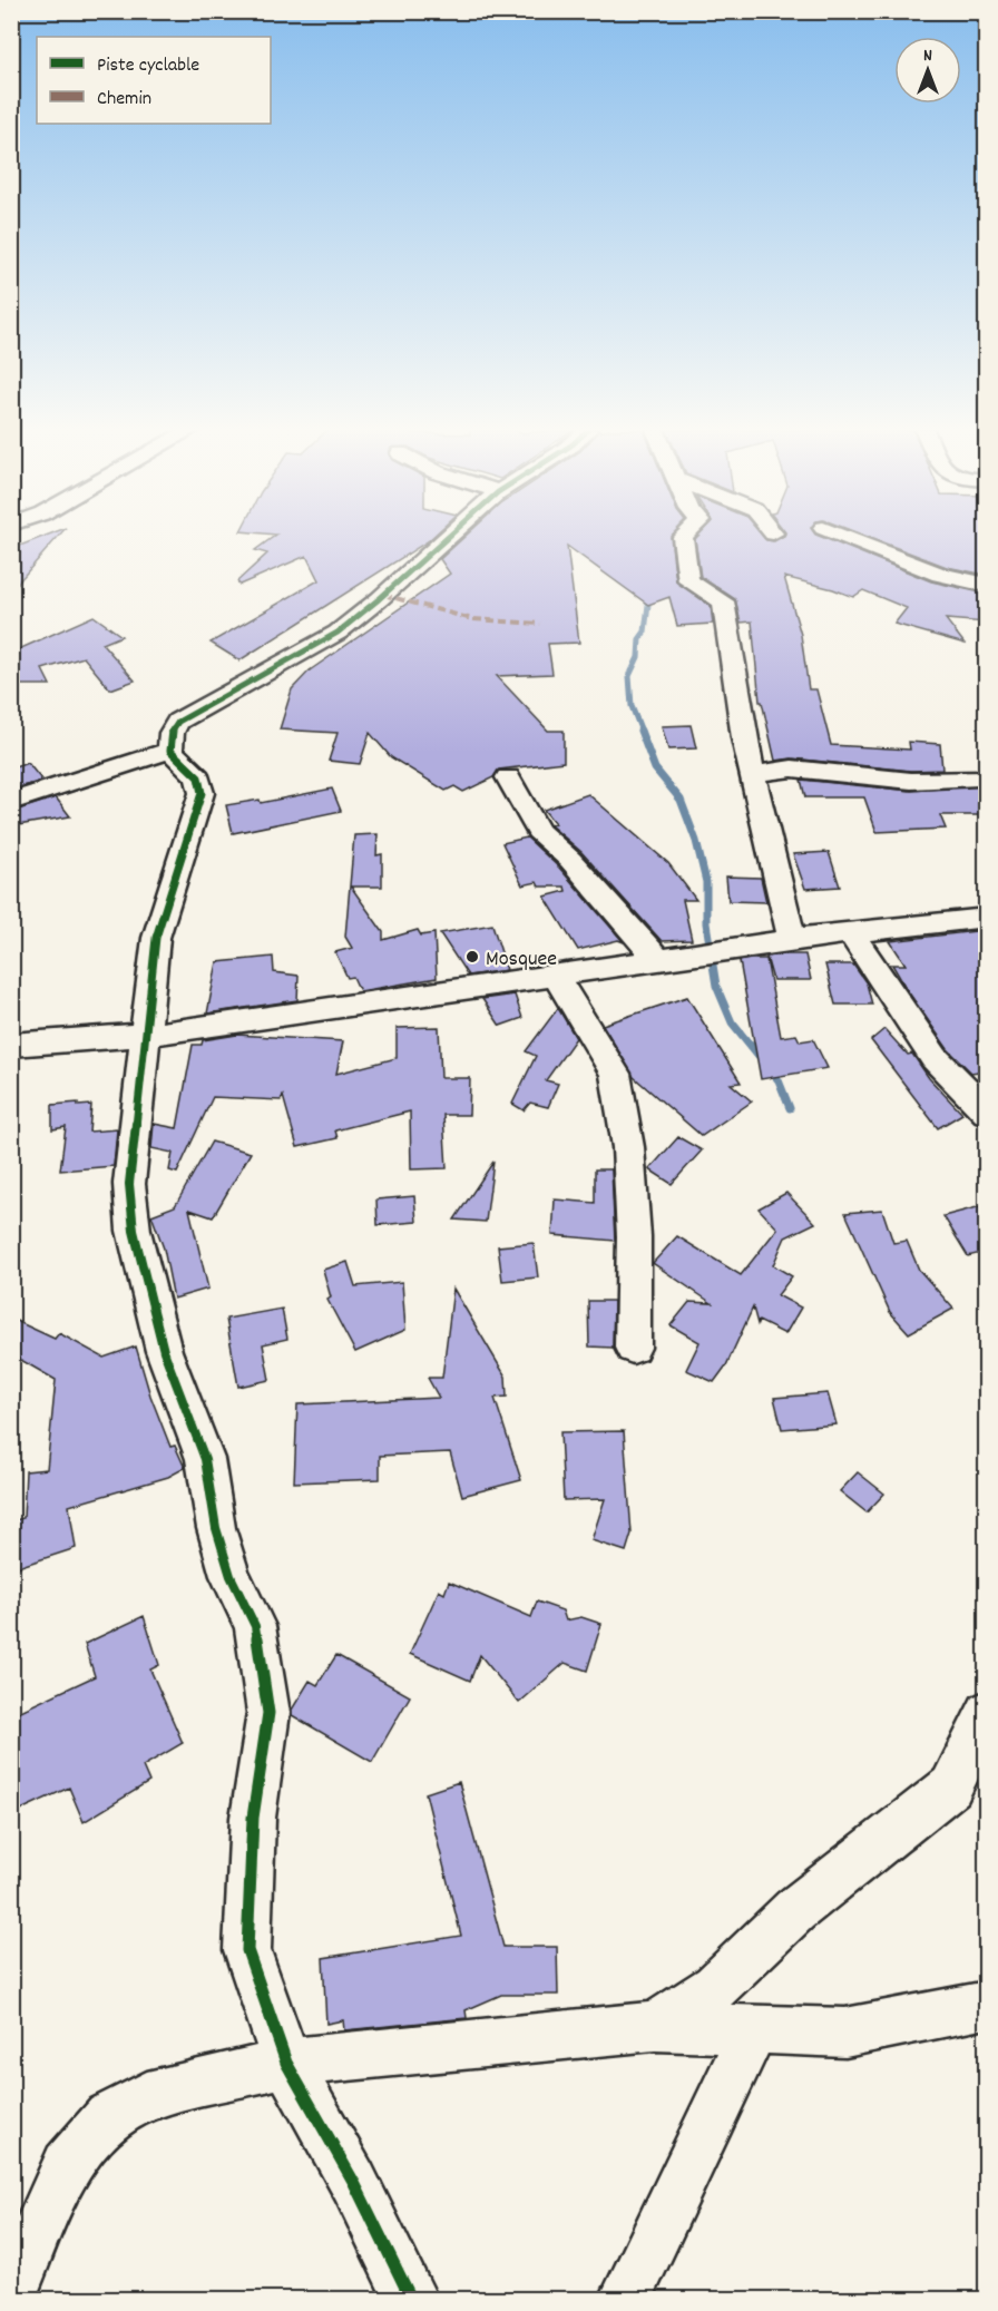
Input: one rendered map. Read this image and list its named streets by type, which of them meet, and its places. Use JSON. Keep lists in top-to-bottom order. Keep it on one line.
{"places":["Mosquee"],"legend":["Piste cyclable","Chemin"],"north":"top"}
